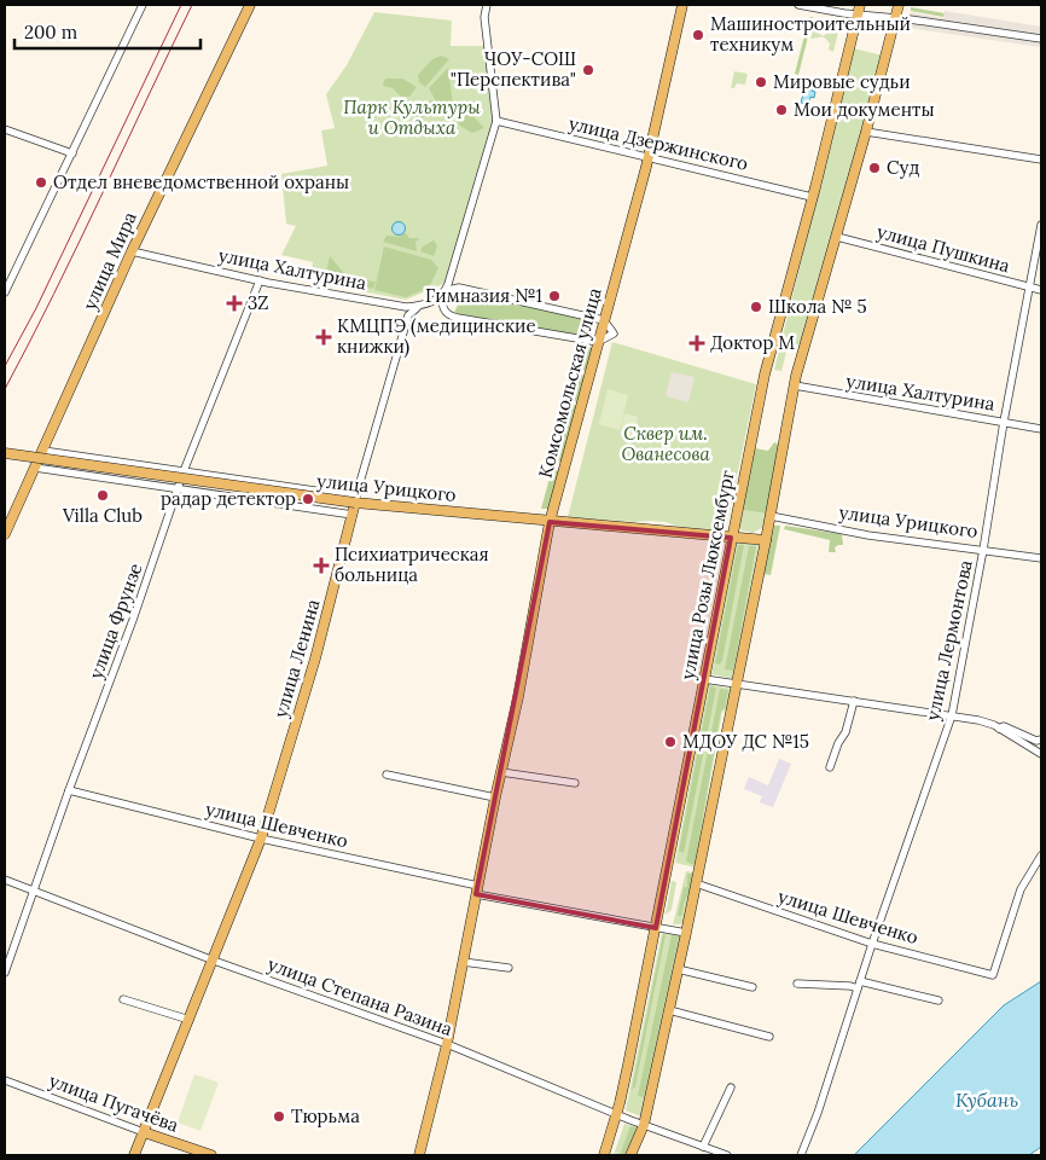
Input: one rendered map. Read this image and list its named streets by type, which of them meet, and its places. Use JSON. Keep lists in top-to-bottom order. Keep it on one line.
{"streets":{"main road":["улица Мира","Комсомольская улица","улица Урицкого","улица Розы Люксембург","улица Ленина","улица Пугачёва"],"street":["улица Дзержинского","улица Пушкина","улица Халтурина","улица Фрунзе","улица Лермонтова","улица Шевченко","улица Степана Разина"]},"crossings":[["улица Дзержинского","Комсомольская улица"],["улица Дзержинского","улица Розы Люксембург"],["улица Пушкина","улица Лермонтова"],["улица Мира","улица Халтурина"],["улица Мира","улица Урицкого"],["улица Халтурина","улица Фрунзе"],["улица Халтурина","улица Лермонтова"],["улица Халтурина","улица Ленина"],["Комсомольская улица","улица Урицкого"],["Комсомольская улица","улица Шевченко"],["Комсомольская улица","улица Степана Разина"],["улица Урицкого","улица Розы Люксембург"],["улица Урицкого","улица Фрунзе"],["улица Урицкого","улица Лермонтова"],["улица Урицкого","улица Ленина"],["улица Розы Люксембург","улица Шевченко"],["улица Розы Люксембург","улица Степана Разина"],["улица Фрунзе","улица Шевченко"],["улица Фрунзе","улица Степана Разина"],["улица Лермонтова","улица Шевченко"],["улица Ленина","улица Шевченко"],["улица Ленина","улица Степана Разина"],["улица Ленина","улица Пугачёва"]],"water":["Кубань"],"parks":["Парк Культуры и Отдыха","Сквер им. Ованесова"],"places":{"other":["Машиностроительный техникум","ЧОУ-СОШ \"Перспектива\"","Мировые судьи","Мои документы","Суд","Отдел вневедомственной охраны","Гимназия №1","Школа № 5","Villa Club","радар детектор","МДОУ ДС №15","Тюрьма"],"health":["3Z","КМЦПЭ (медицинские книжки)","Доктор М","Психиатрическая больница"]},"scale_bar":"200 m"}
